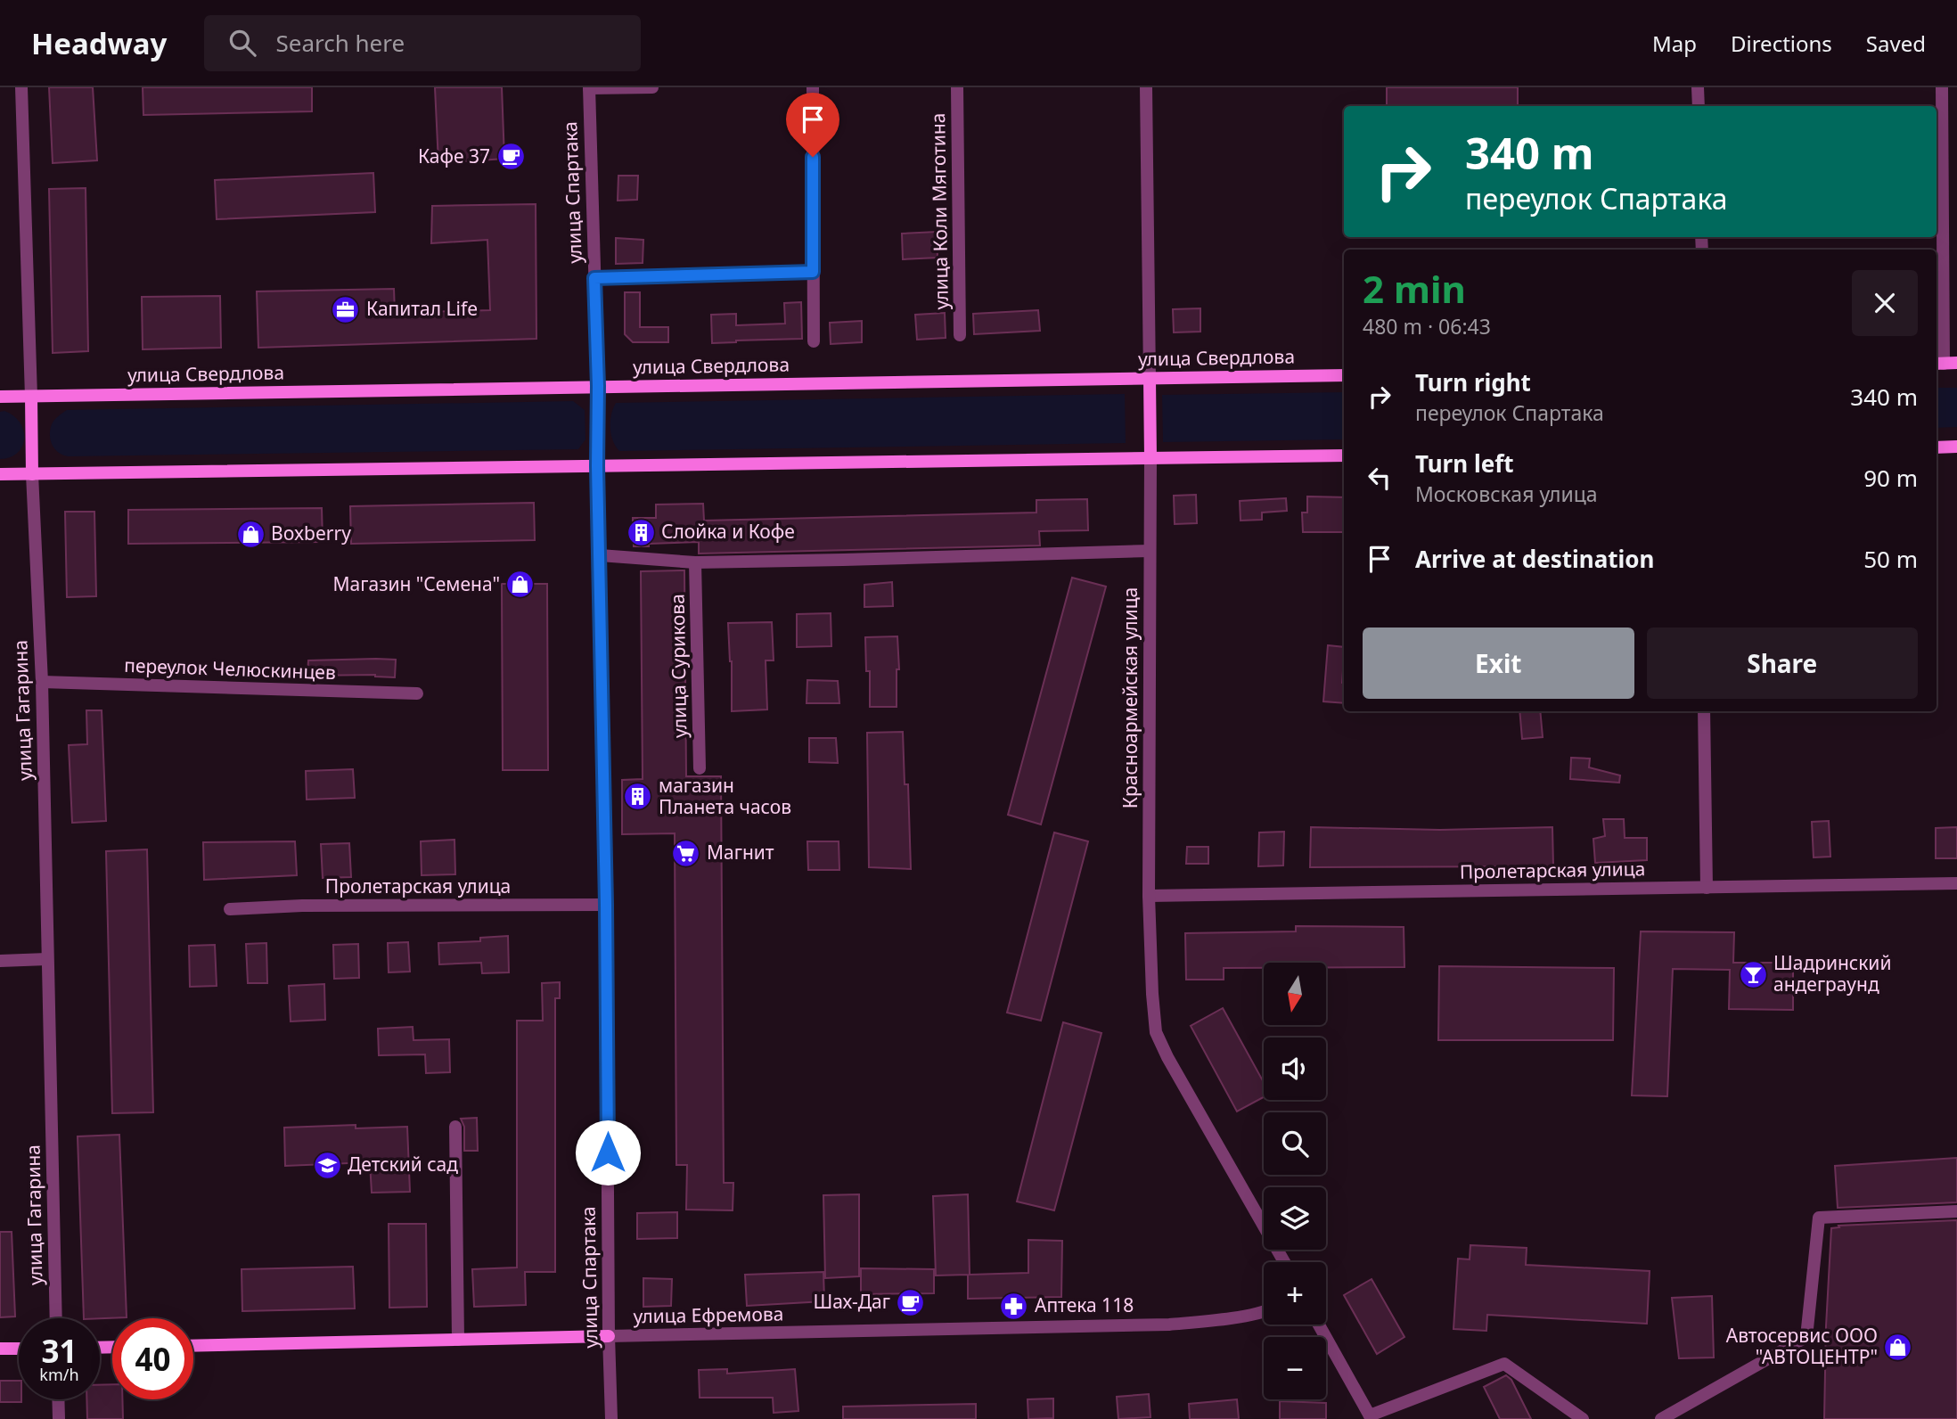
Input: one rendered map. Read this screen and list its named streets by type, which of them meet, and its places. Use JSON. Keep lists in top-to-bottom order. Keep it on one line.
{"streets":{"main road":["улица Спартака","улица Свердлова","Красноармейская улица","улица Гагарина","улица Ефремова"],"street":["улица Коли Мяготина","улица Сурикова","переулок Челюскинцев","Пролетарская улица"]},"crossings":[["улица Спартака","улица Свердлова"],["улица Спартака","Пролетарская улица"],["улица Спартака","улица Ефремова"],["улица Свердлова","Красноармейская улица"],["улица Свердлова","улица Гагарина"],["переулок Челюскинцев","улица Гагарина"],["Красноармейская улица","Пролетарская улица"]],"places":{"cafe":["Кафе 37","Шах-Даг"],"office":["Капитал Life"],"building":["Слойка и Кофе","магазин Планета часов"],"shop":["Boxberry","Магазин \"Семена\"","Автосервис ООО \"АВТОЦЕНТР\""],"supermarket":["Магнит"],"bar":["Шадринский андеграунд"],"school or university":["Детский сад"],"pharmacy":["Аптека 118"]},"north":"bottom","page":{"header":"Headway","search":"Search here","nav":["Map","Directions","Saved"],"turn":["340 m","переулок Спартака"],"heading":["2 min","480 m · 06:43"],"list":[{"name":"Turn right","note":"переулок Спартака","value":"340 m"},{"name":"Turn left","note":"Московская улица","value":"90 m"},{"name":"Arrive at destination","value":"50 m"}],"buttons":["Exit","Share"],"map_buttons":["+","−"],"speed":"31 km/h","limit":"40"}}
